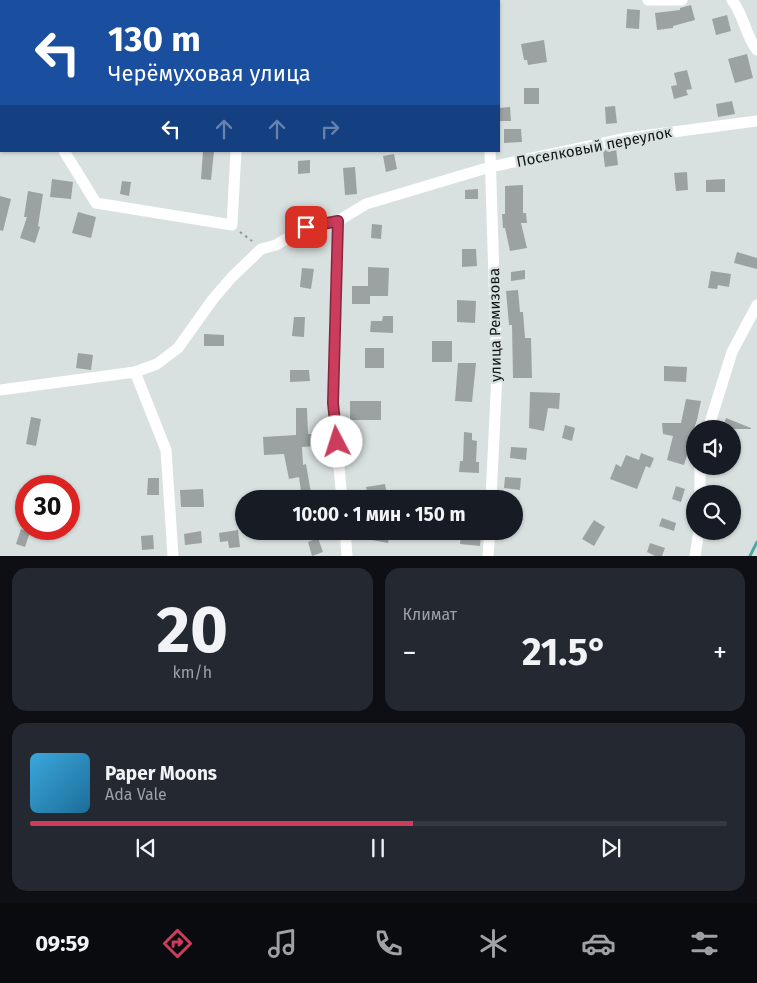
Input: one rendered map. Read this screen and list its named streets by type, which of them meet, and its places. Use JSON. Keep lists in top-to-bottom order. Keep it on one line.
{"streets":{"street":["Поселковый переулок","улица Ремизова"]},"crossings":[["Поселковый переулок","улица Ремизова"]],"page":{"turn":["130 m","Черёмуховая улица"],"limit":"30","trip":"10:00 · 1 мин · 150 m","tile":[["20","km/h"],"Климат"],"heat":["−","21.5°","+"],"song":["Paper Moons","Ada Vale"],"tabs":"09:59"}}
